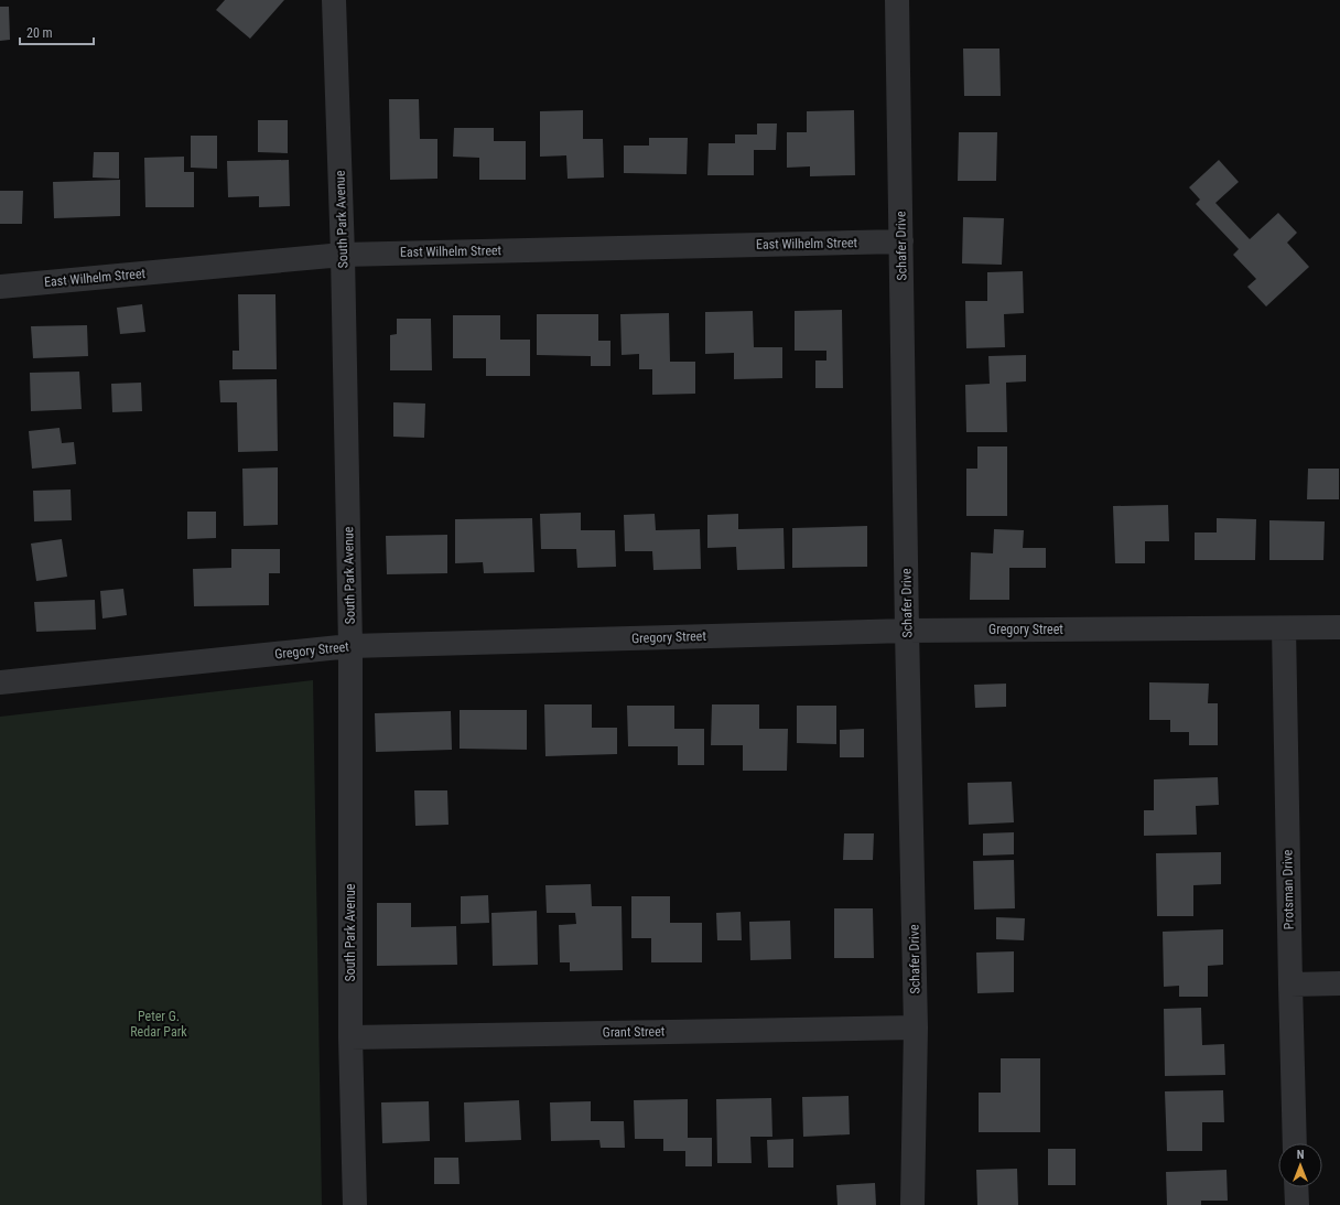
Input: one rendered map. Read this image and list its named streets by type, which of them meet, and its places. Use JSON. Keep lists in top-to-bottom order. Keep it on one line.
{"streets":{"street":["South Park Avenue","East Wilhelm Street","Schafer Drive","Gregory Street","Protsman Drive","Grant Street"]},"crossings":[["South Park Avenue","East Wilhelm Street"],["South Park Avenue","Gregory Street"],["South Park Avenue","Grant Street"],["East Wilhelm Street","Schafer Drive"],["Schafer Drive","Gregory Street"],["Schafer Drive","Grant Street"],["Gregory Street","Protsman Drive"]],"parks":["Peter G. Redar Park"],"scale_bar":"20 m","north":"top"}
